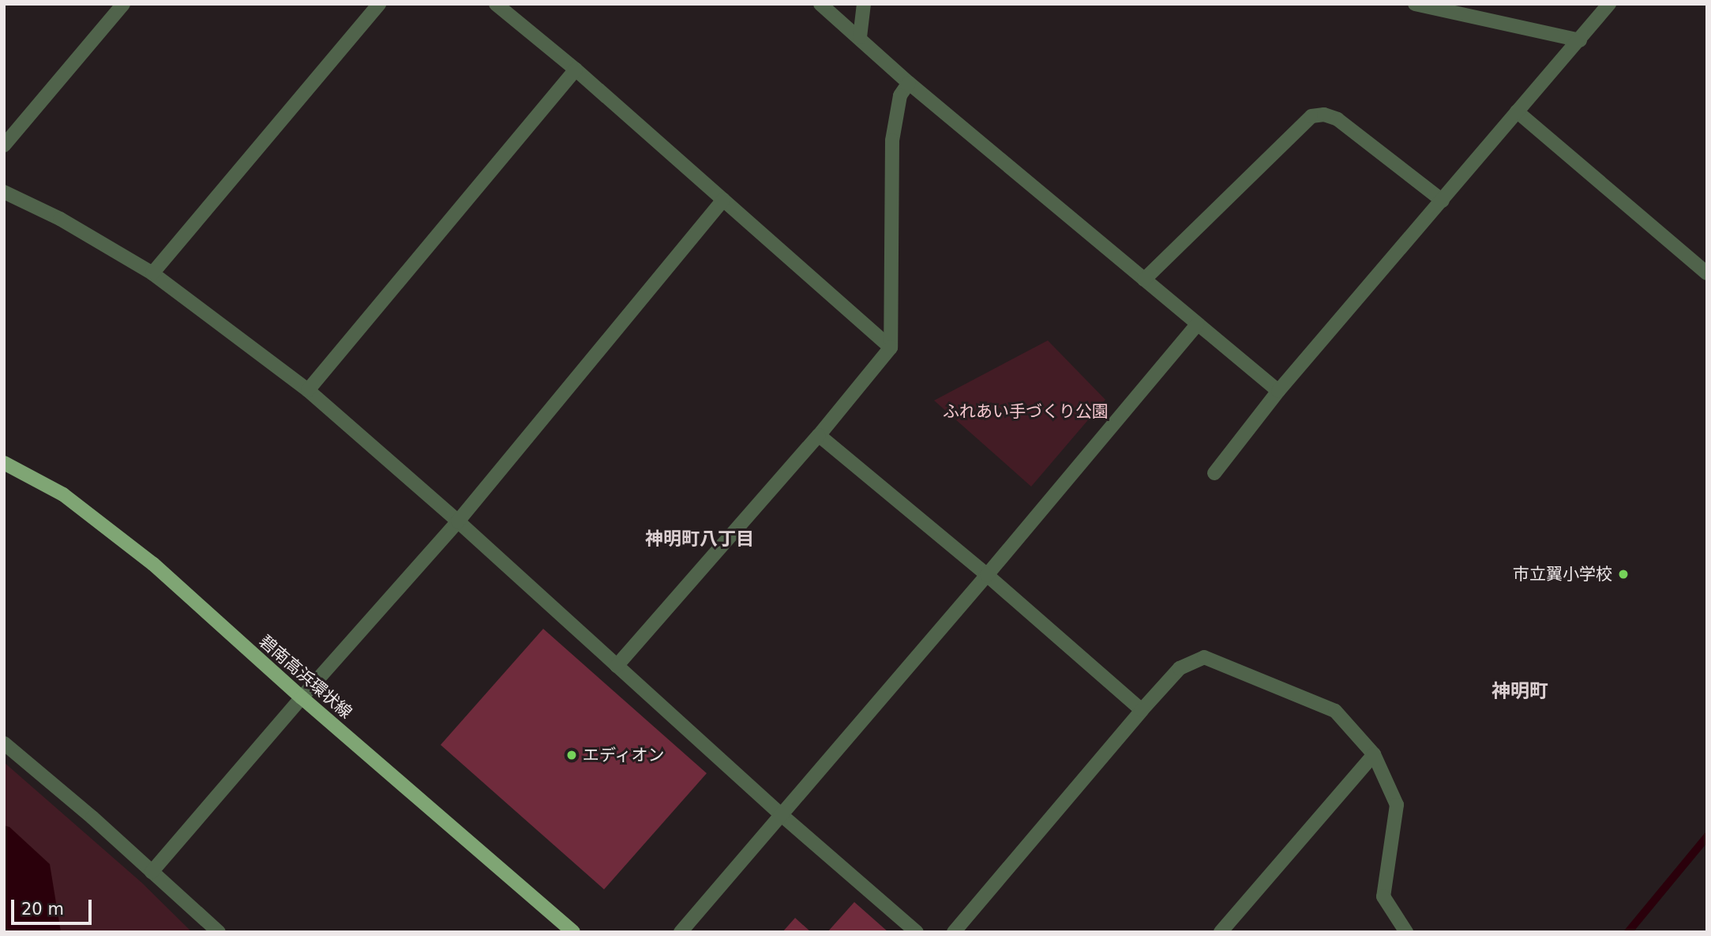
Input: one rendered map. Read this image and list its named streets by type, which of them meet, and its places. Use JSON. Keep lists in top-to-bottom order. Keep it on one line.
{"streets":{"main road":["碧南高浜環状線"]},"districts":["神明町八丁目","神明町"],"parks":["ふれあい手づくり公園"],"places":["市立翼小学校","エディオン"],"scale_bar":"20 m"}
